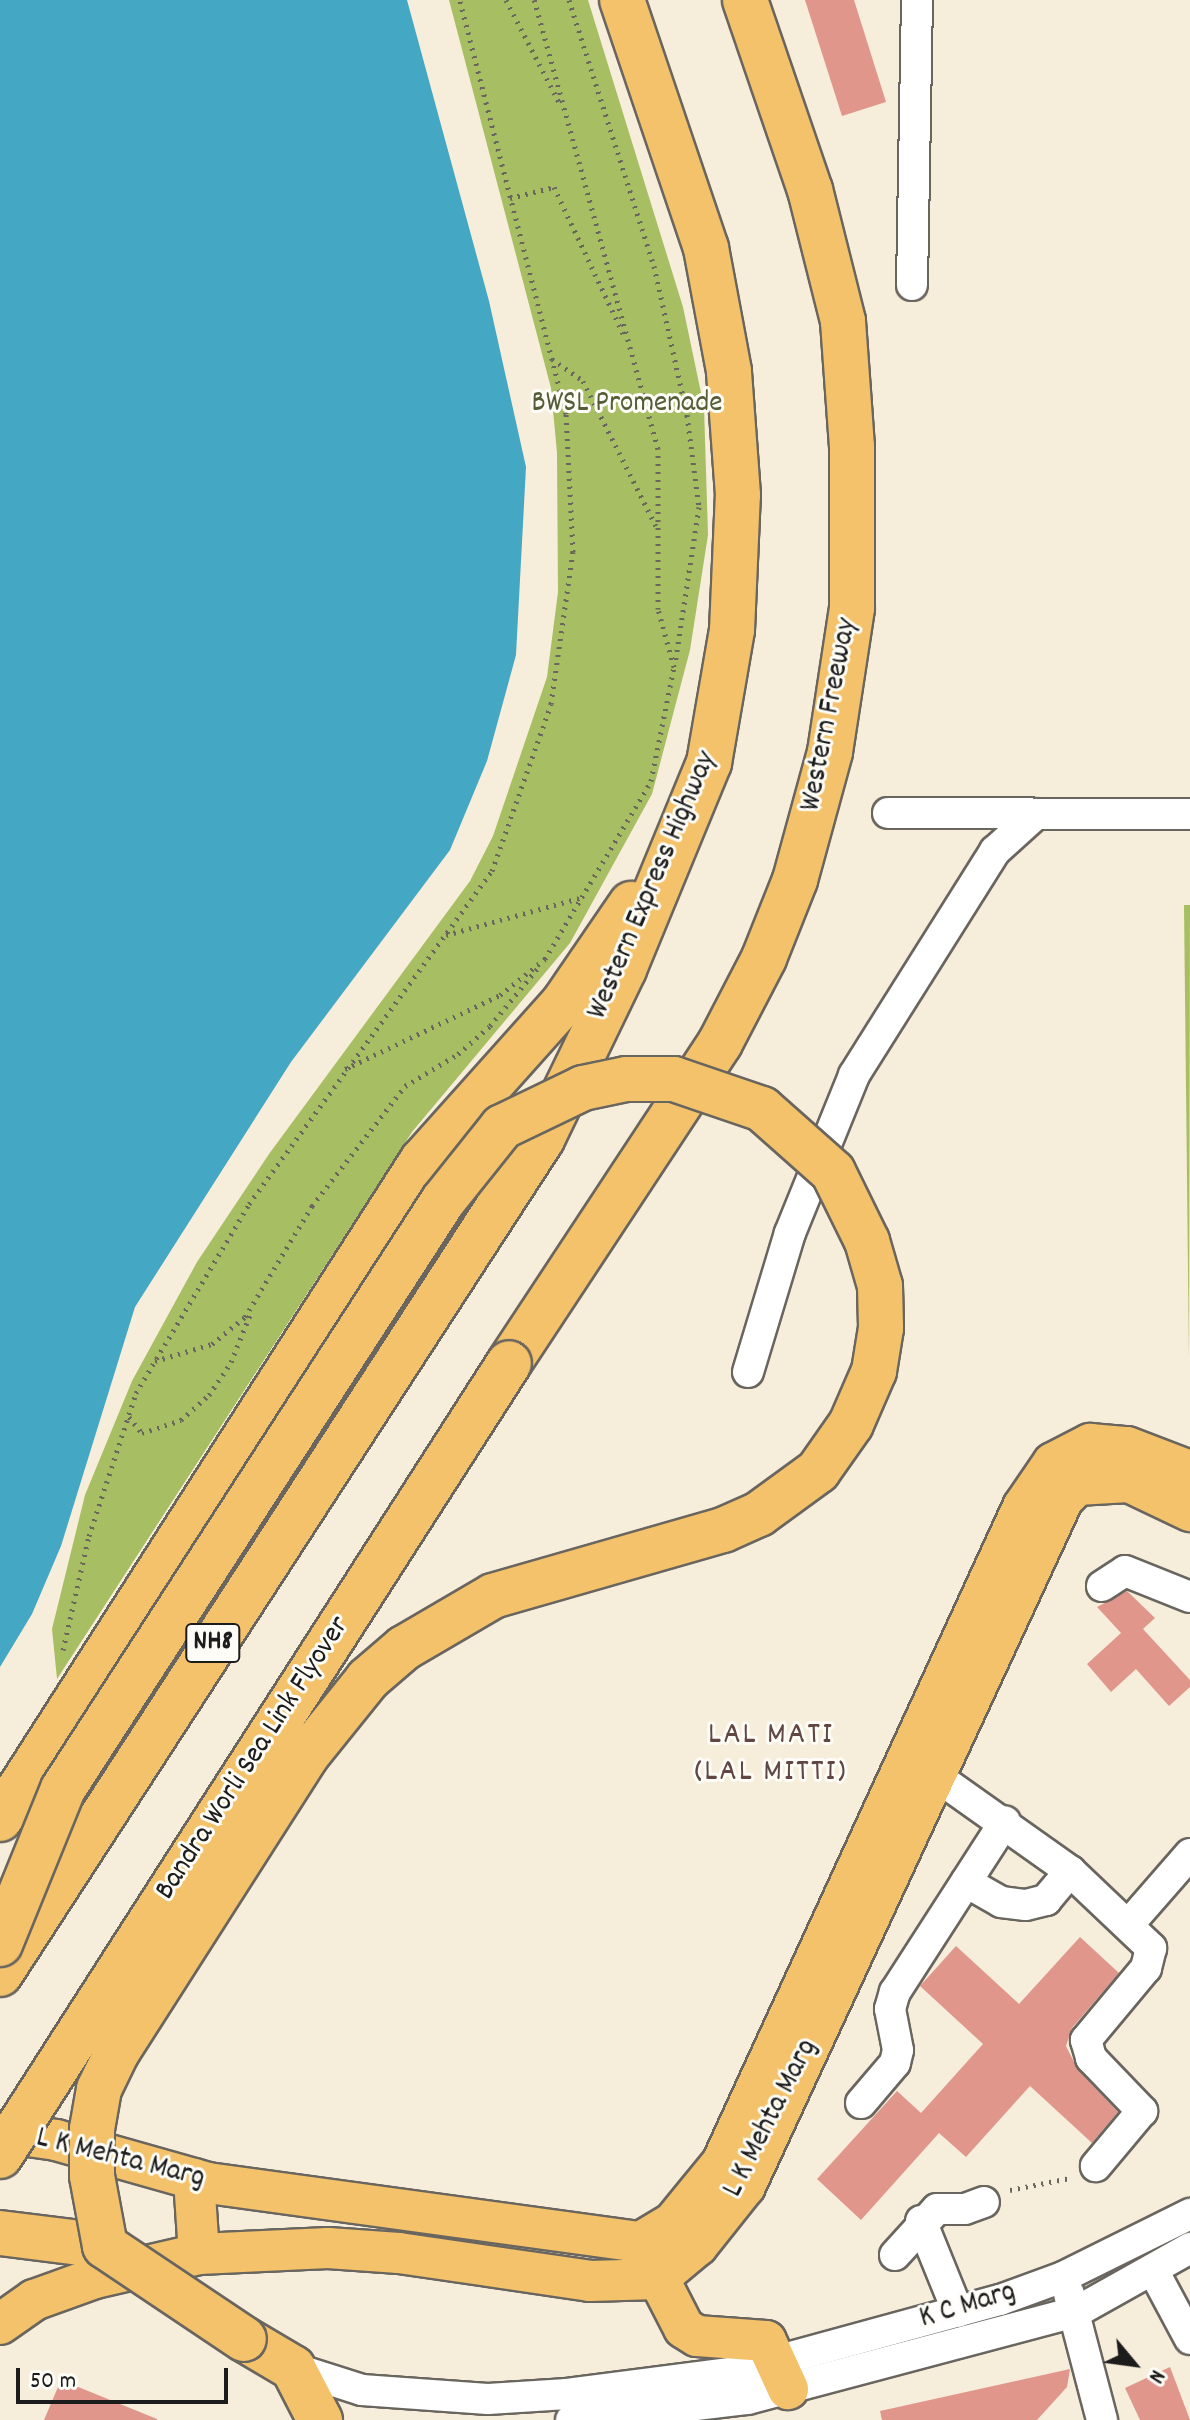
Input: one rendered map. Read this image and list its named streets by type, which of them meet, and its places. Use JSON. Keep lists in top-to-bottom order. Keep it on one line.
{"streets":{"highway":["Western Freeway","Western Express Highway","NH8","Bandra Worli Sea Link Flyover"],"main road":["L K Mehta Marg"],"street":["K C Marg"]},"crossings":[["Western Freeway","Bandra Worli Sea Link Flyover"]],"districts":["LAL MATI (LAL MITTI)"],"parks":["BWSL Promenade"],"scale_bar":"50 m","north":"bottom right"}
